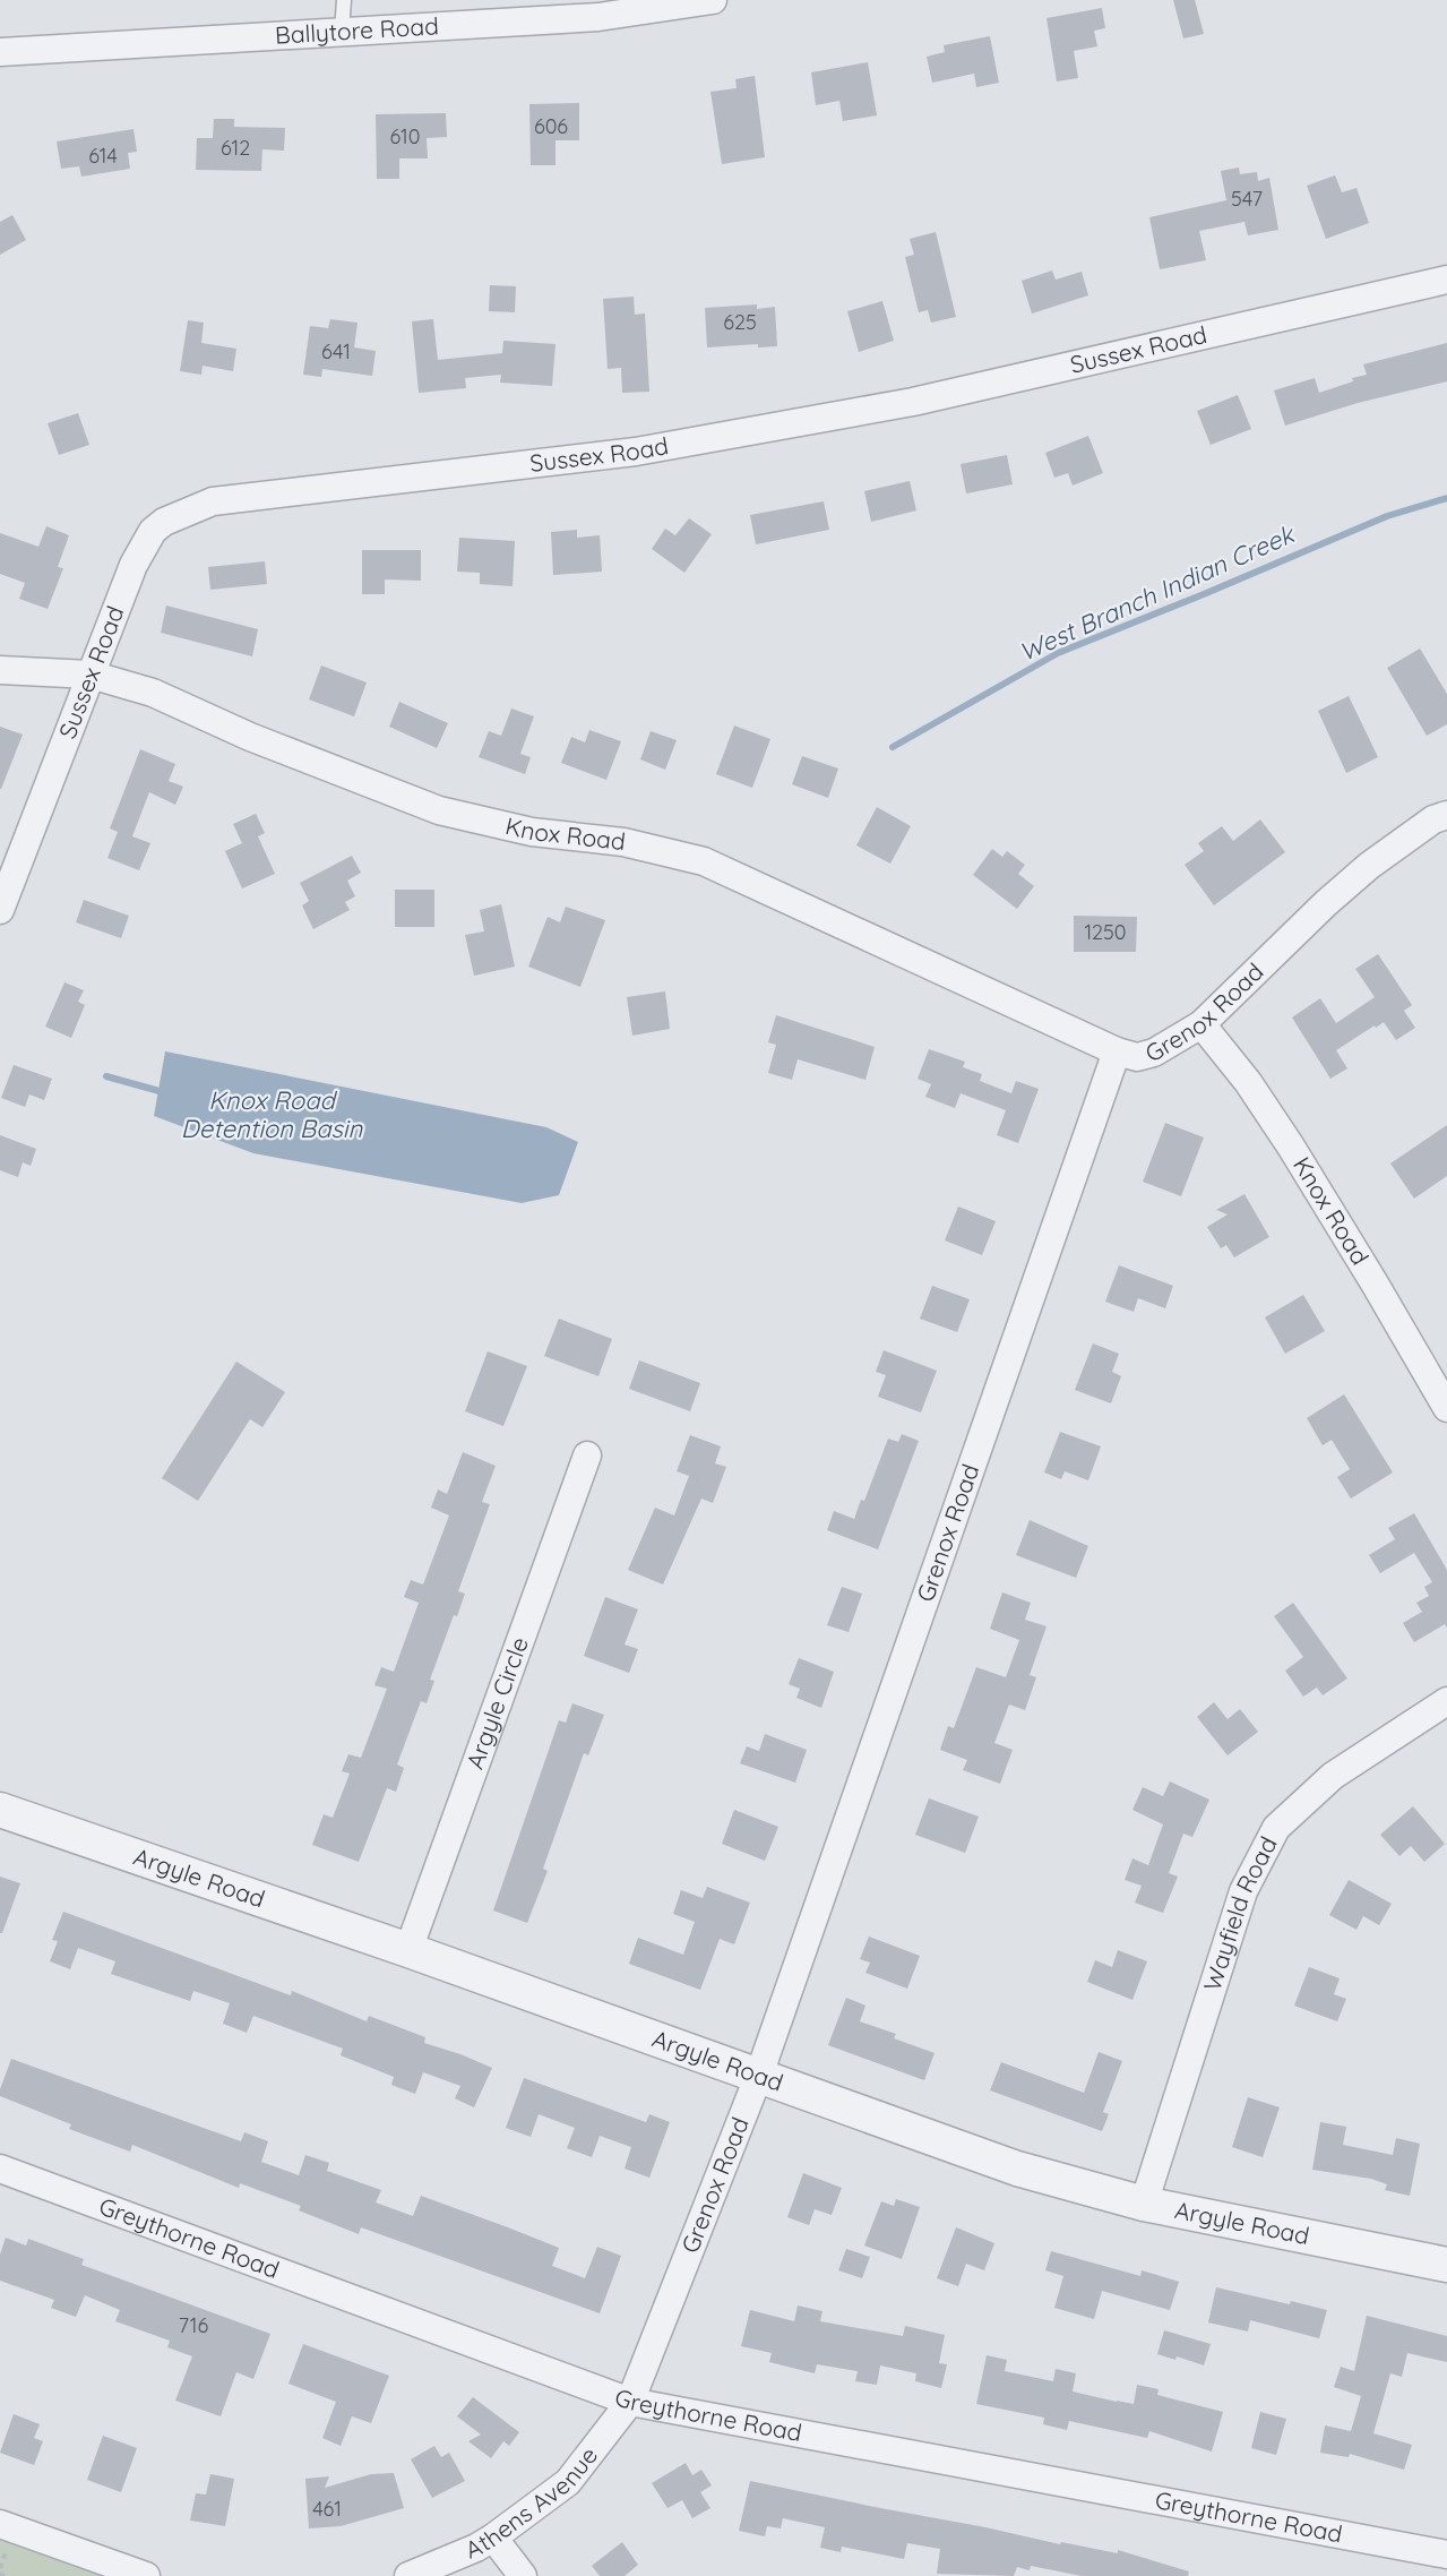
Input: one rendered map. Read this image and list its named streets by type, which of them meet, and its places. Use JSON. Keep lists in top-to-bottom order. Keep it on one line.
{"streets":{"street":["Ballytore Road","Sussex Road","Knox Road","Grenox Road","Argyle Circle","Argyle Road","Wayfield Road","Greythorne Road","Athens Avenue"]},"crossings":[["Sussex Road","Knox Road"],["Knox Road","Grenox Road"],["Grenox Road","Argyle Road"],["Grenox Road","Greythorne Road"],["Grenox Road","Athens Avenue"],["Argyle Circle","Argyle Road"],["Argyle Road","Wayfield Road"],["Greythorne Road","Athens Avenue"]],"water":["West Branch Indian Creek","Knox Road Detention Basin"],"house_numbers":["606","610","612","614","547","625","641","1250","716","461"]}
